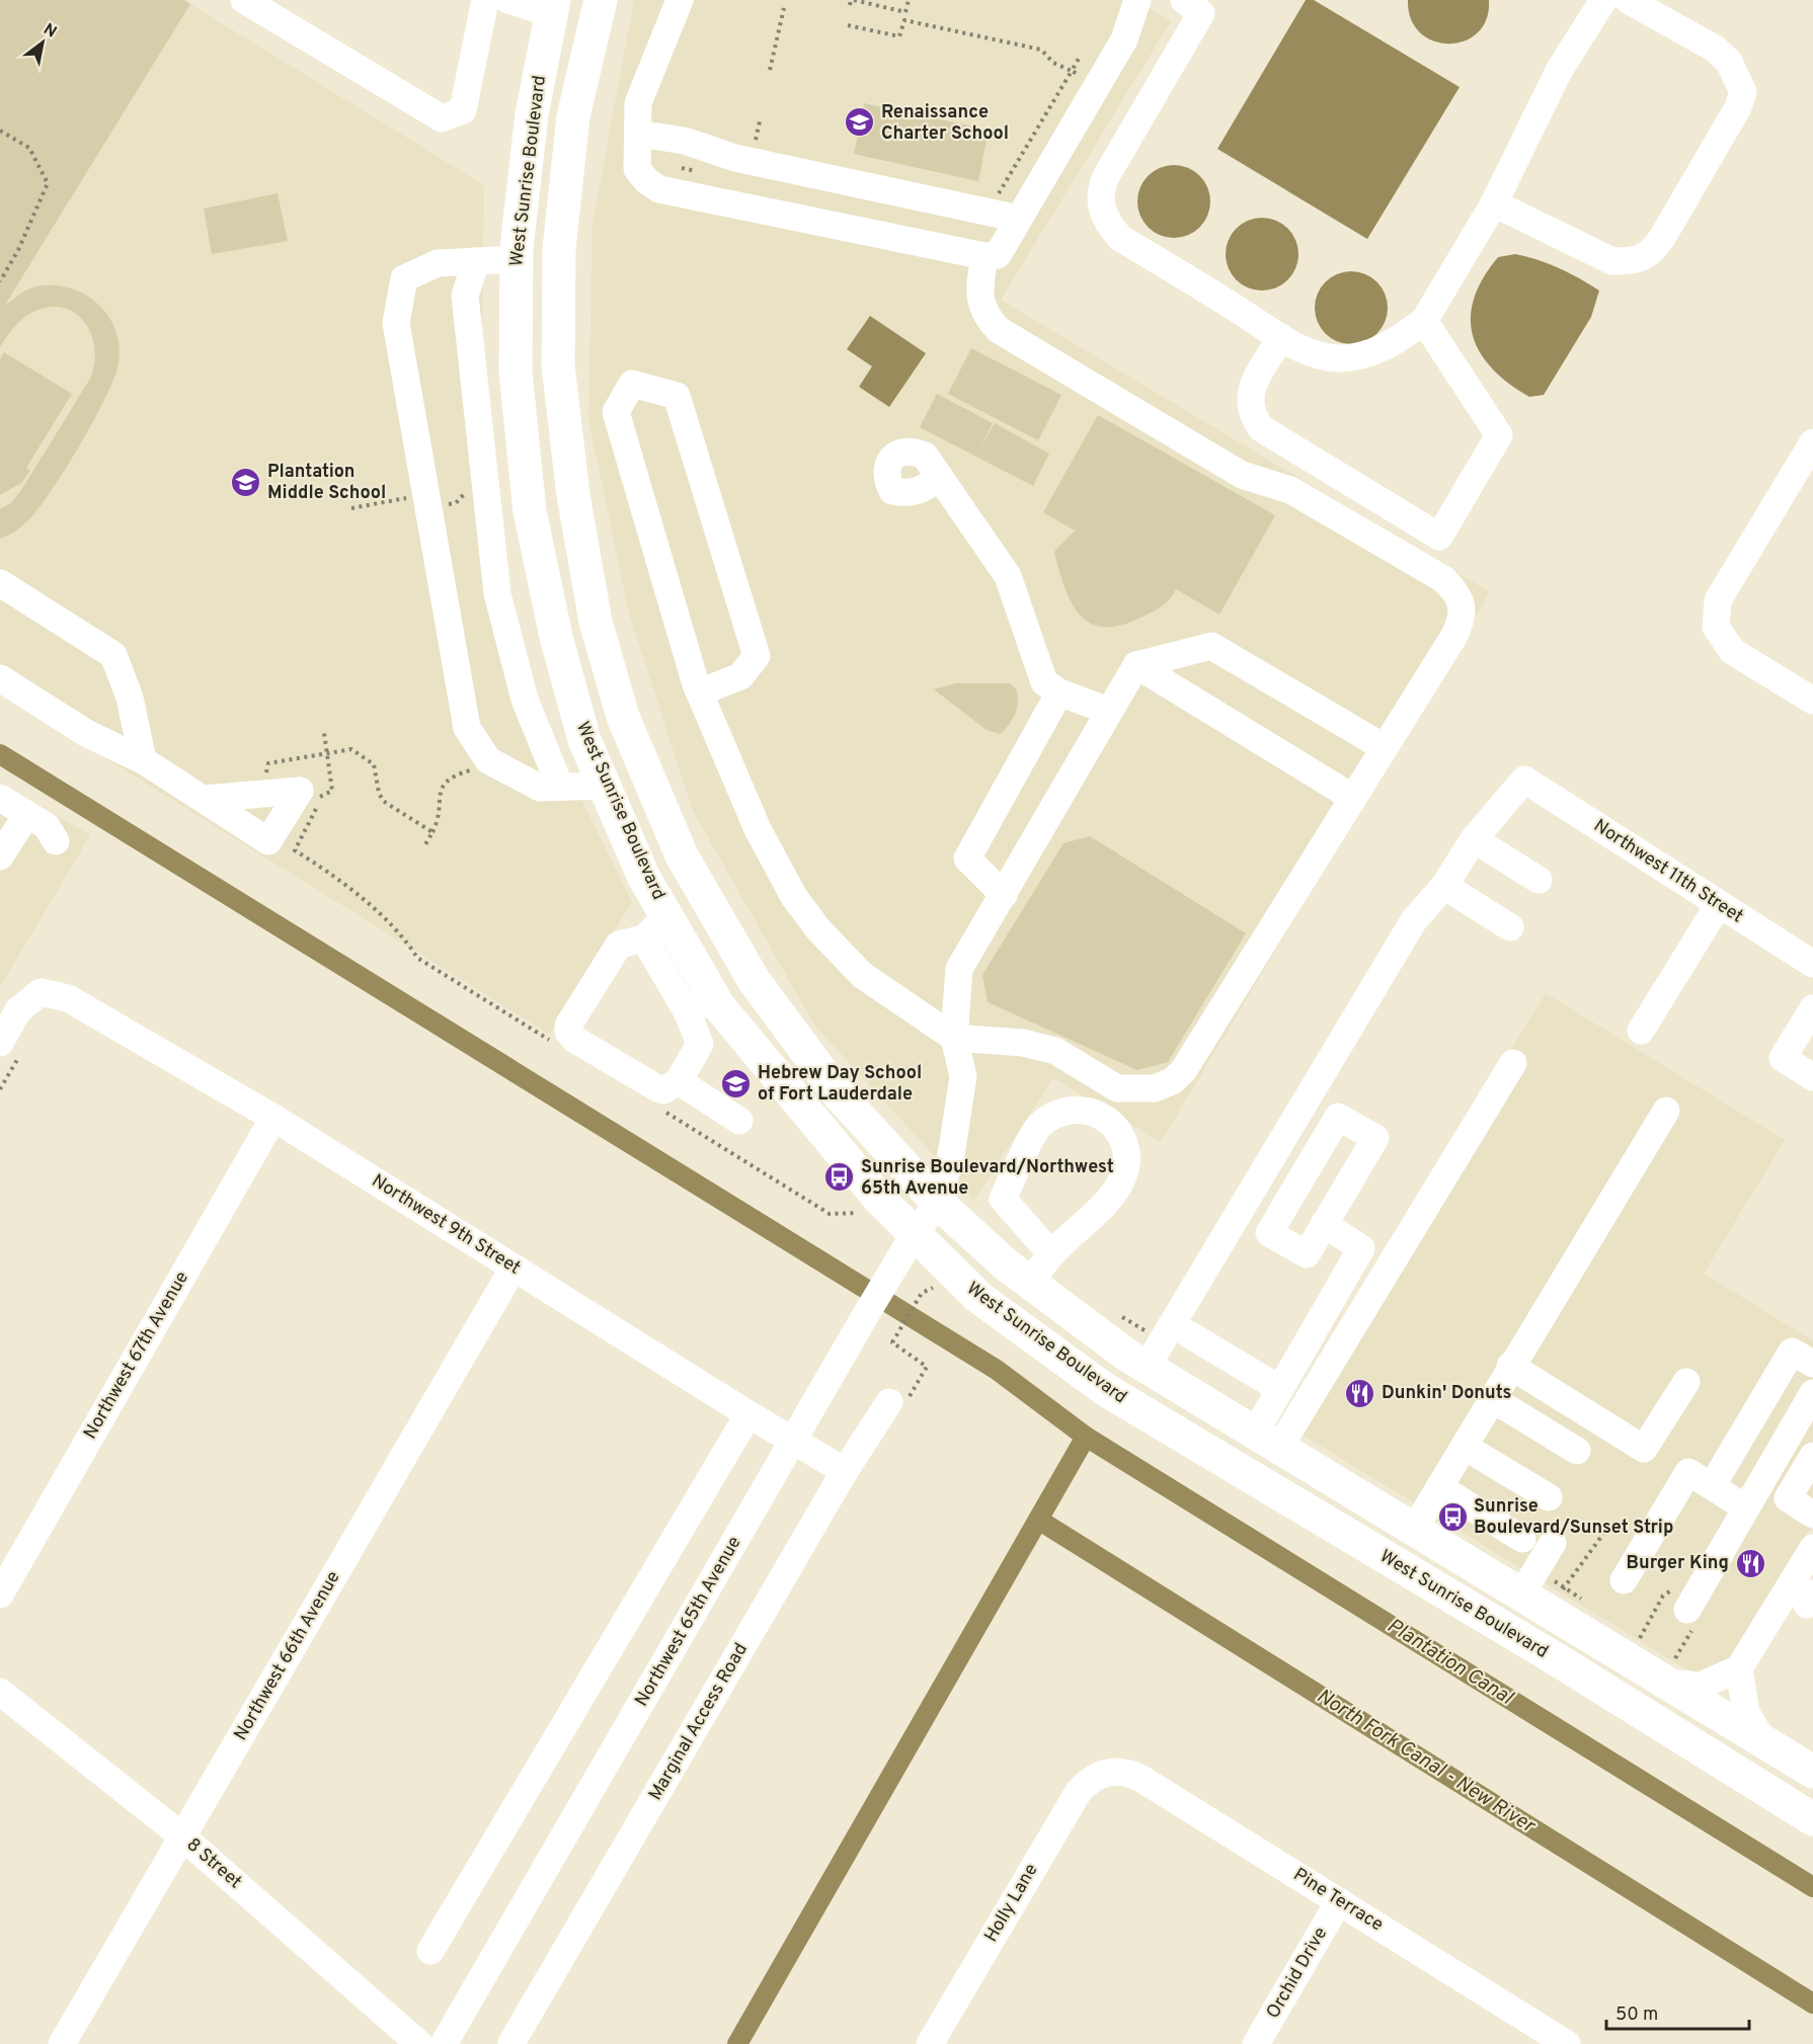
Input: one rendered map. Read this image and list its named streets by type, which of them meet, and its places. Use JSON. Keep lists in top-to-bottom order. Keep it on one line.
{"streets":{"highway":["West Sunrise Boulevard"],"street":["Northwest 11th Street","Northwest 9th Street","Northwest 67th Avenue","Northwest 65th Avenue","Northwest 66th Avenue","Marginal Access Road","8 Street","Pine Terrace","Holly Lane","Orchid Drive"]},"crossings":[["West Sunrise Boulevard","Northwest 65th Avenue"],["Northwest 9th Street","Northwest 67th Avenue"],["Northwest 9th Street","Northwest 65th Avenue"],["Northwest 9th Street","Northwest 66th Avenue"],["Northwest 9th Street","Marginal Access Road"],["Northwest 66th Avenue","8 Street"],["Pine Terrace","Holly Lane"],["Pine Terrace","Orchid Drive"]],"water":["Plantation Canal","North Fork Canal - New River"],"places":{"school or university":["Renaissance Charter School","Plantation Middle School","Hebrew Day School of Fort Lauderdale"],"bus stop":["Sunrise Boulevard/Northwest 65th Avenue","Sunrise Boulevard/Sunset Strip"],"restaurant":["Dunkin' Donuts","Burger King"]},"scale_bar":"50 m","north":"top right"}
